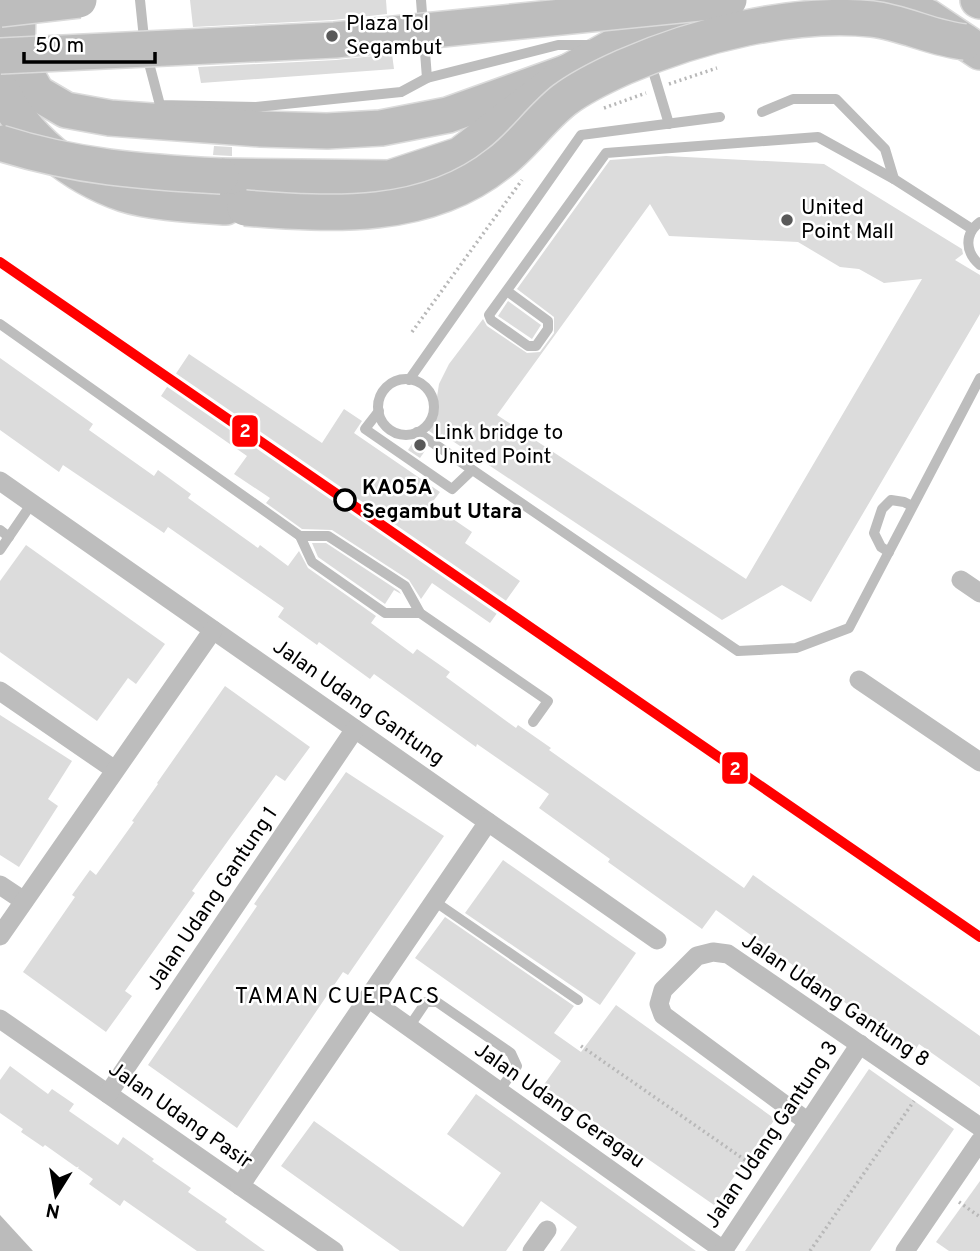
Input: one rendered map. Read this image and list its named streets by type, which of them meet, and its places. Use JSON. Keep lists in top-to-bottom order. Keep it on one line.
{"streets":{"street":["Jalan Udang Gantung","Jalan Udang Gantung 1","Jalan Udang Gantung 8","Jalan Udang Geragau","Jalan Udang Pasir","Jalan Udang Gantung 3"]},"crossings":[["Jalan Udang Gantung","Jalan Udang Gantung 1"],["Jalan Udang Gantung 1","Jalan Udang Pasir"],["Jalan Udang Gantung 8","Jalan Udang Gantung 3"],["Jalan Udang Geragau","Jalan Udang Gantung 3"]],"districts":["TAMAN CUEPACS"],"places":["Plaza Tol Segambut","United Point Mall","Link bridge to United Point","KA05A Segambut Utara"],"lines":["transit line 2"],"scale_bar":"50 m","north":"bottom"}
